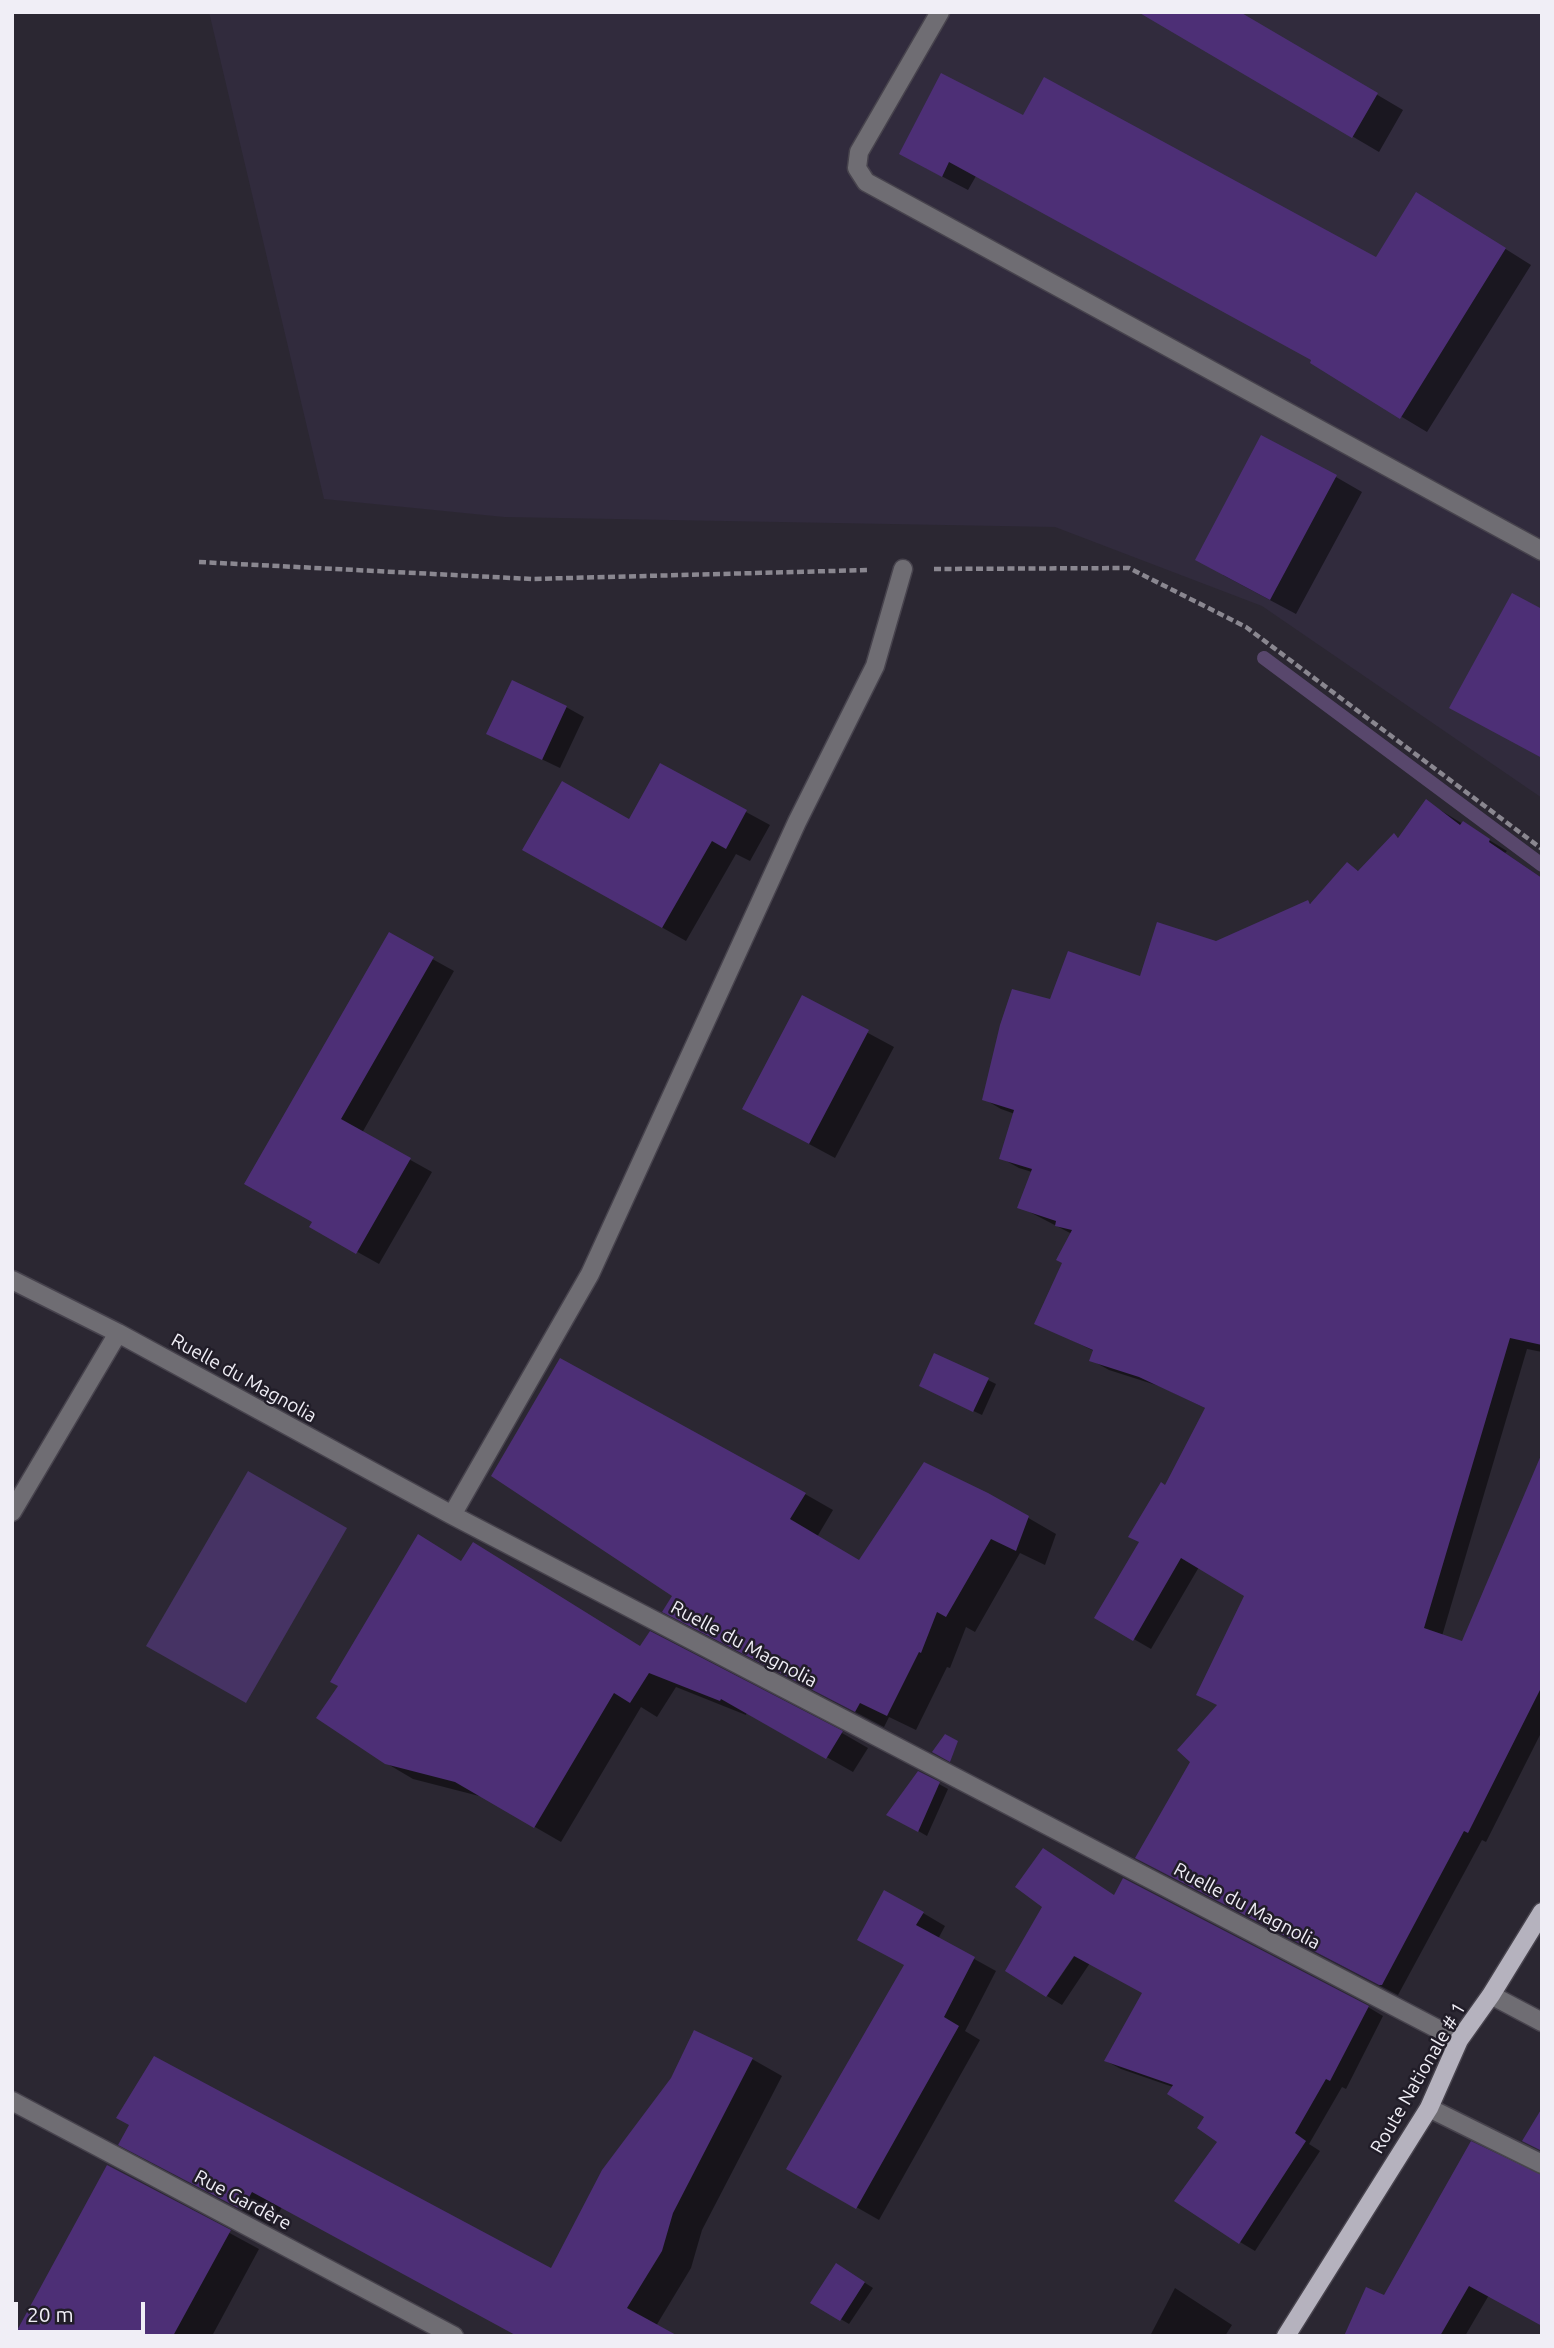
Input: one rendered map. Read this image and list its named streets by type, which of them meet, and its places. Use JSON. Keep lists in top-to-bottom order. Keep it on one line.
{"streets":{"main road":["Route Nationale # 1"],"street":["Ruelle du Magnolia","Rue Gardère"]},"crossings":[["Ruelle du Magnolia","Route Nationale # 1"]],"scale_bar":"20 m"}
